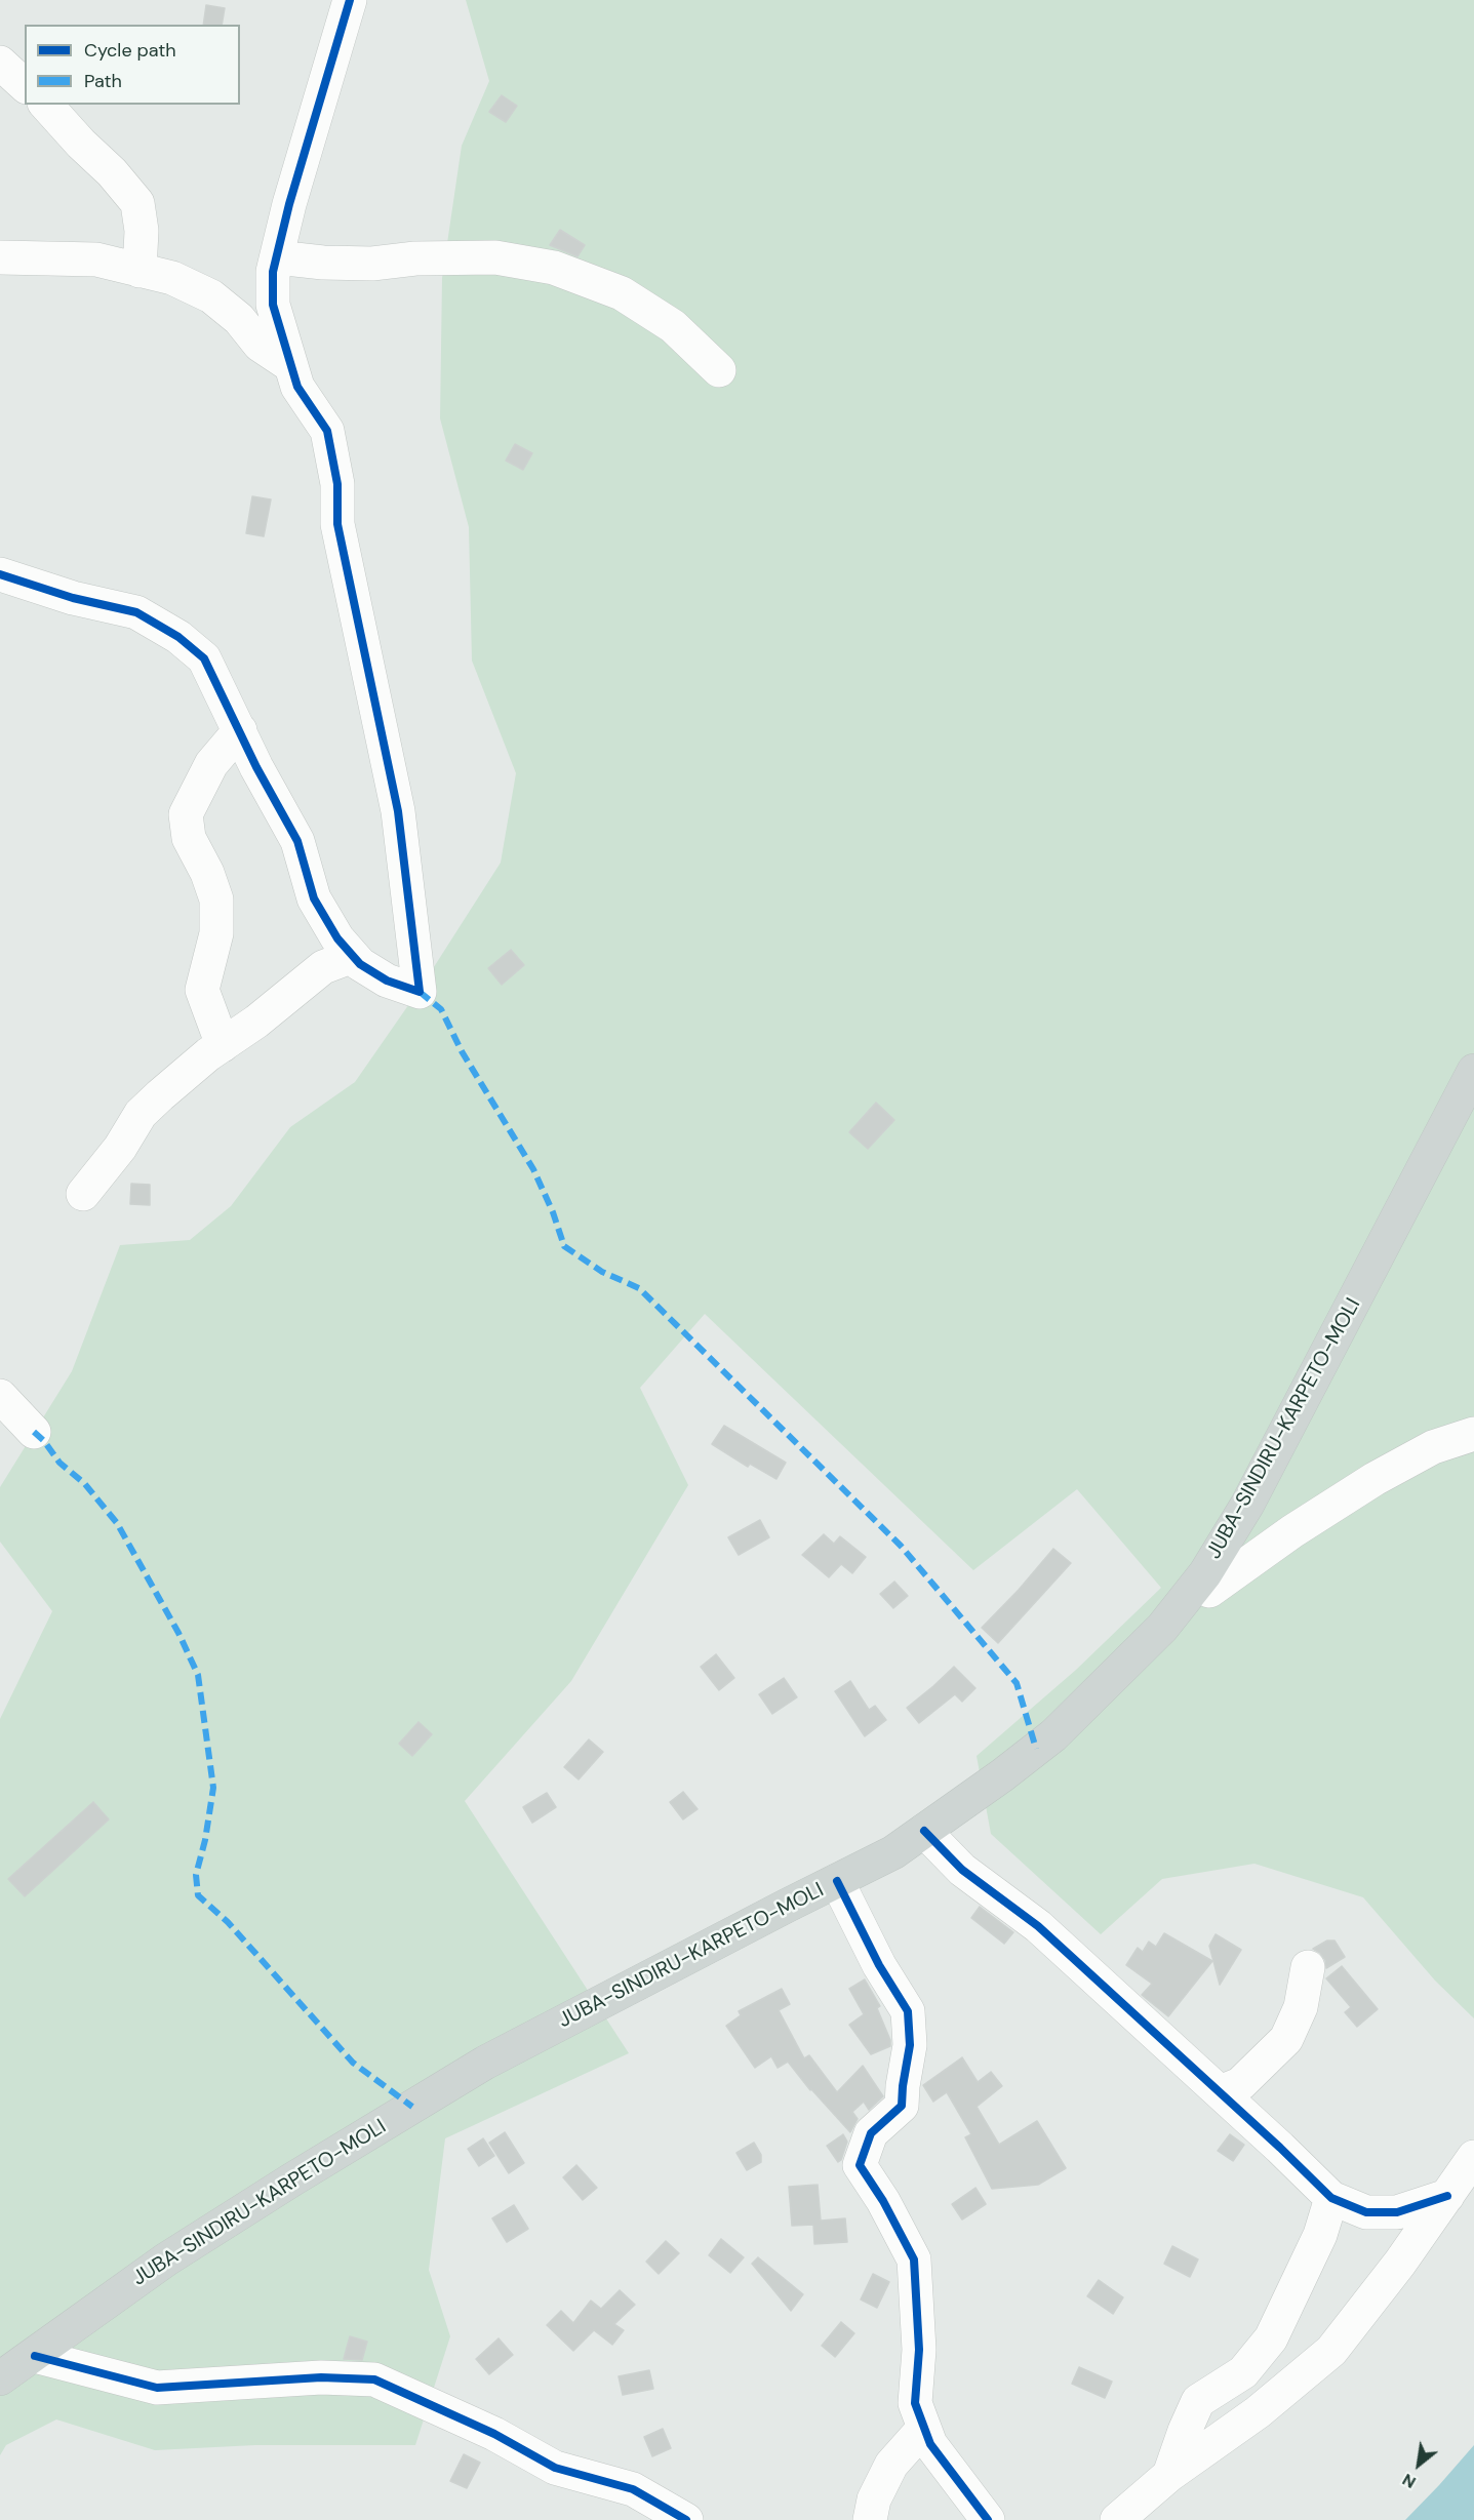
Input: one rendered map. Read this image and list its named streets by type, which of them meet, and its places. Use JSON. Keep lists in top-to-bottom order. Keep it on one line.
{"streets":{"main road":["JUBA-SINDIRU-KARPETO-MOLI"]},"legend":["Cycle path","Path"],"north":"bottom left"}
